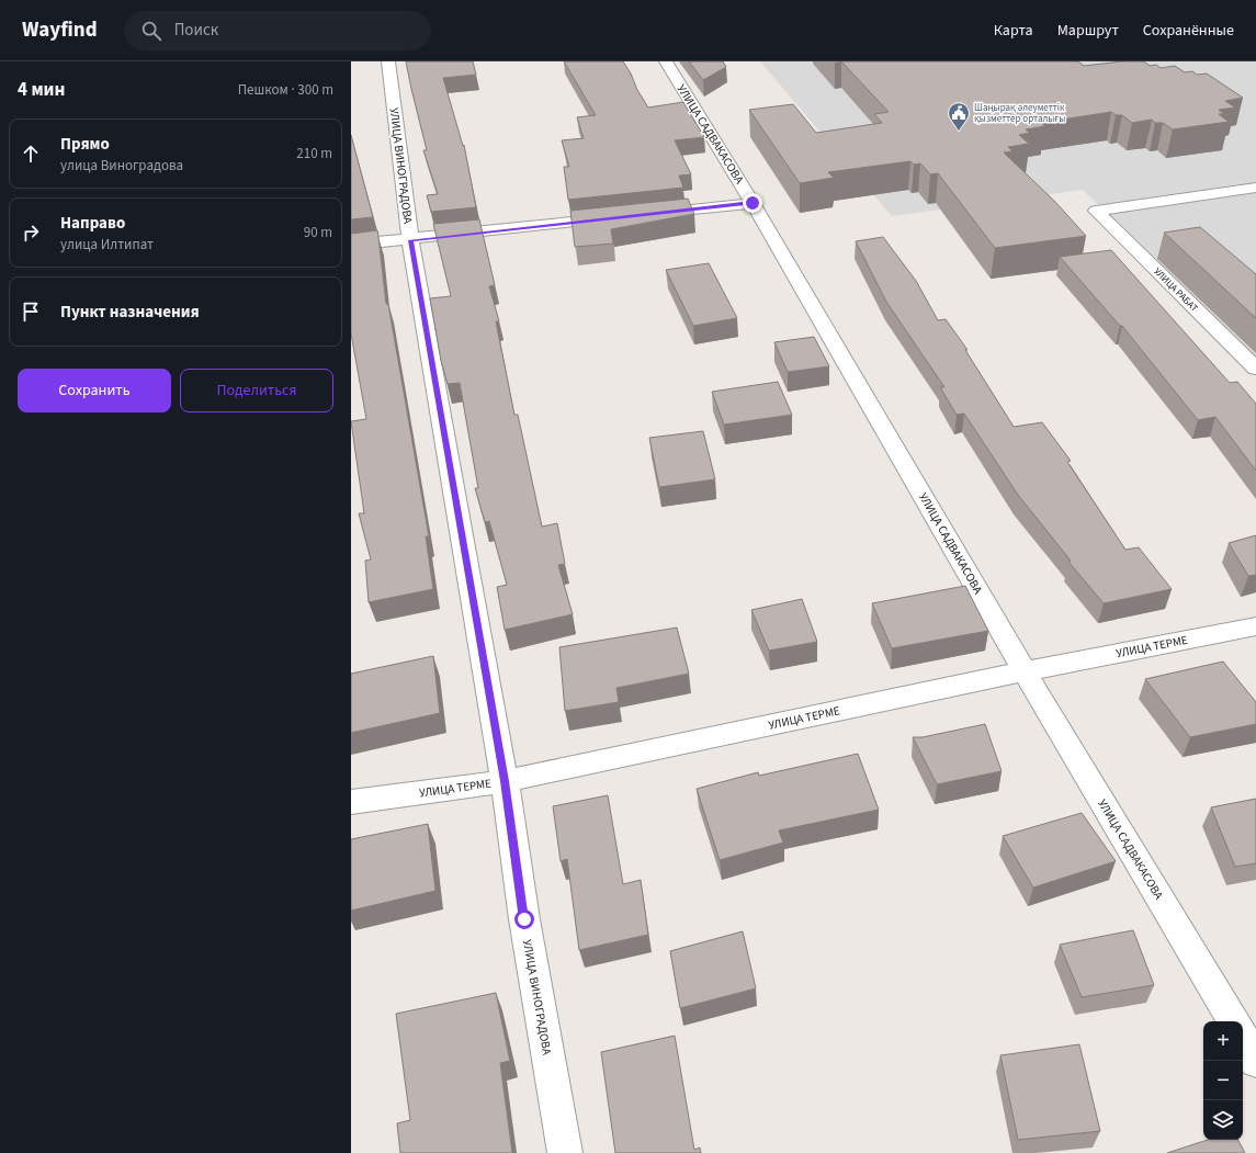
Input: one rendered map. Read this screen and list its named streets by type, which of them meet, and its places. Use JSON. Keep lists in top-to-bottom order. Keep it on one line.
{"streets":{"street":["УЛИЦА САДВАКАСОВА","УЛИЦА ВИНОГРАДОВА","УЛИЦА РАБАТ","УЛИЦА ТЕРМЕ"]},"crossings":[["УЛИЦА САДВАКАСОВА","УЛИЦА ТЕРМЕ"],["УЛИЦА ВИНОГРАДОВА","УЛИЦА ТЕРМЕ"]],"places":{"public building":["Шаңырақ әлеуметтік қызметтер орталығы"]},"page":{"header":"Wayfind","search":"Поиск","nav":["Карта","Маршрут","Сохранённые"],"heading":["4 мин","Пешком · 300 m"],"list":[["Прямо","улица Виноградова","210 m"],["Направо","улица Илтипат","90 m"],"Пункт назначения"],"buttons":["Сохранить","Поделиться"],"map_buttons":["+","−"]}}
